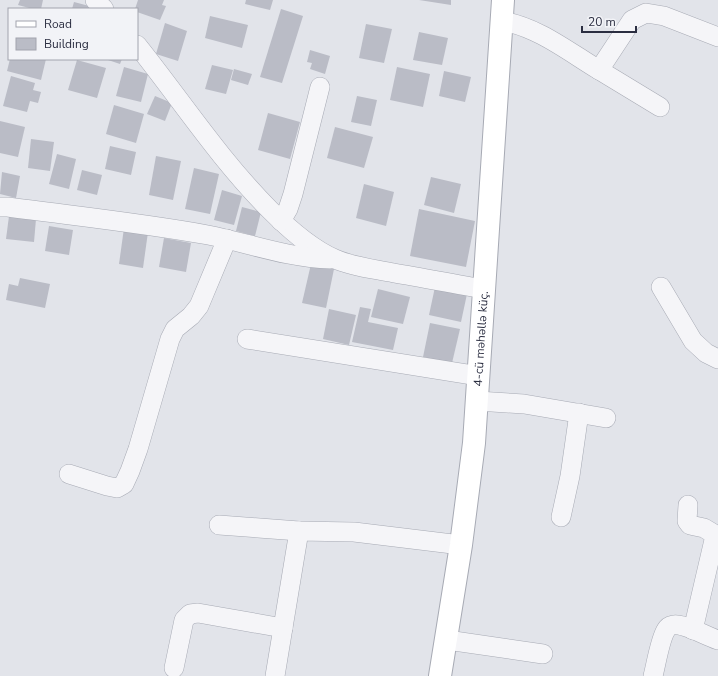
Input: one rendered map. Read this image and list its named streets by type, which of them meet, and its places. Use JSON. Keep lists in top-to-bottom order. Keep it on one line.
{"streets":{"street":["4-cü məhəllə küç."]},"legend":["Road","Building"],"scale_bar":"20 m"}
